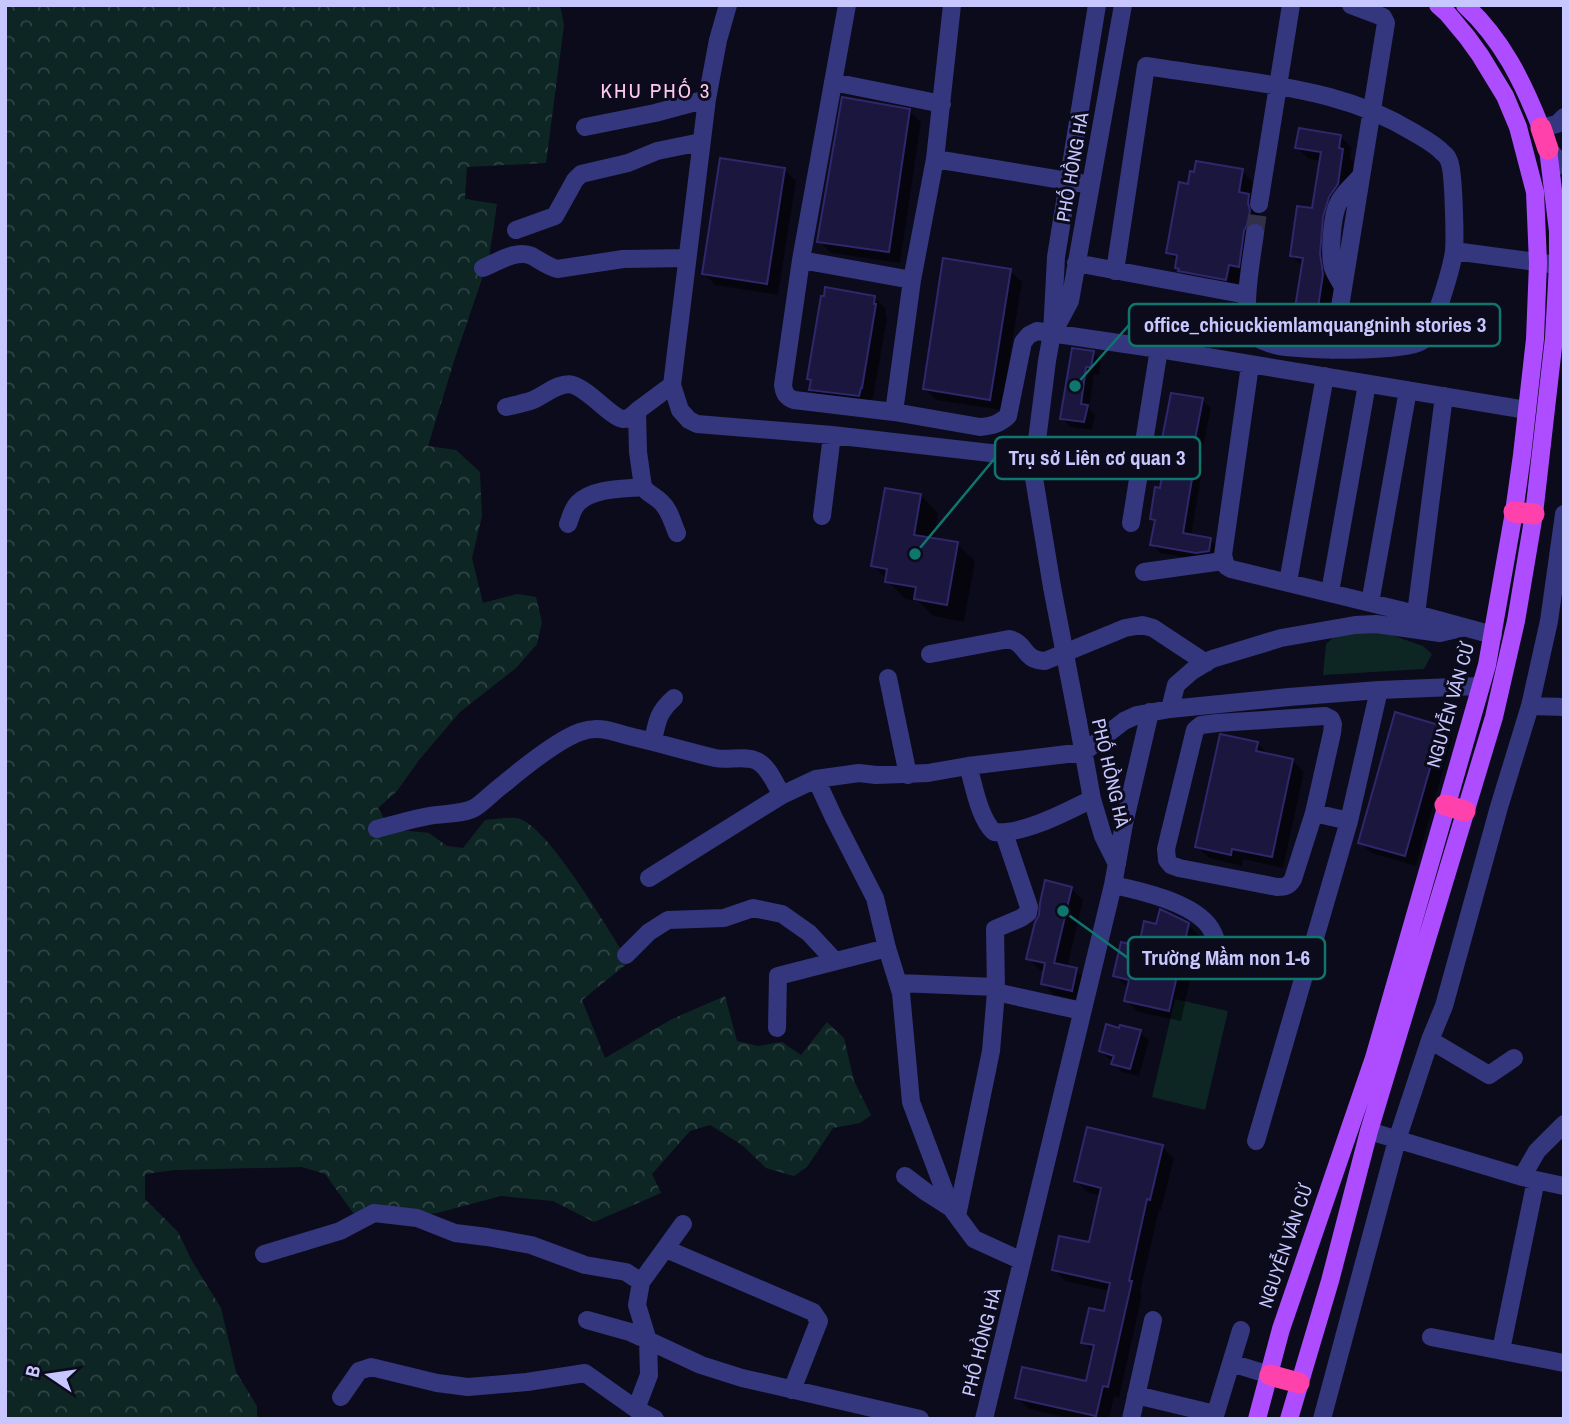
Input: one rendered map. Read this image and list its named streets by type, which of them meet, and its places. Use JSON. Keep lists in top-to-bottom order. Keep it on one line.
{"streets":{"highway":["NGUYỄN VĂN CỪ"],"street":["PHỐ HỒNG HÀ"]},"districts":["KHU PHỐ 3"],"places":["office_chicuckiemlamquangninh stories 3","Trụ sở Liên cơ quan 3","Trường Mầm non 1-6"],"north":"left"}
